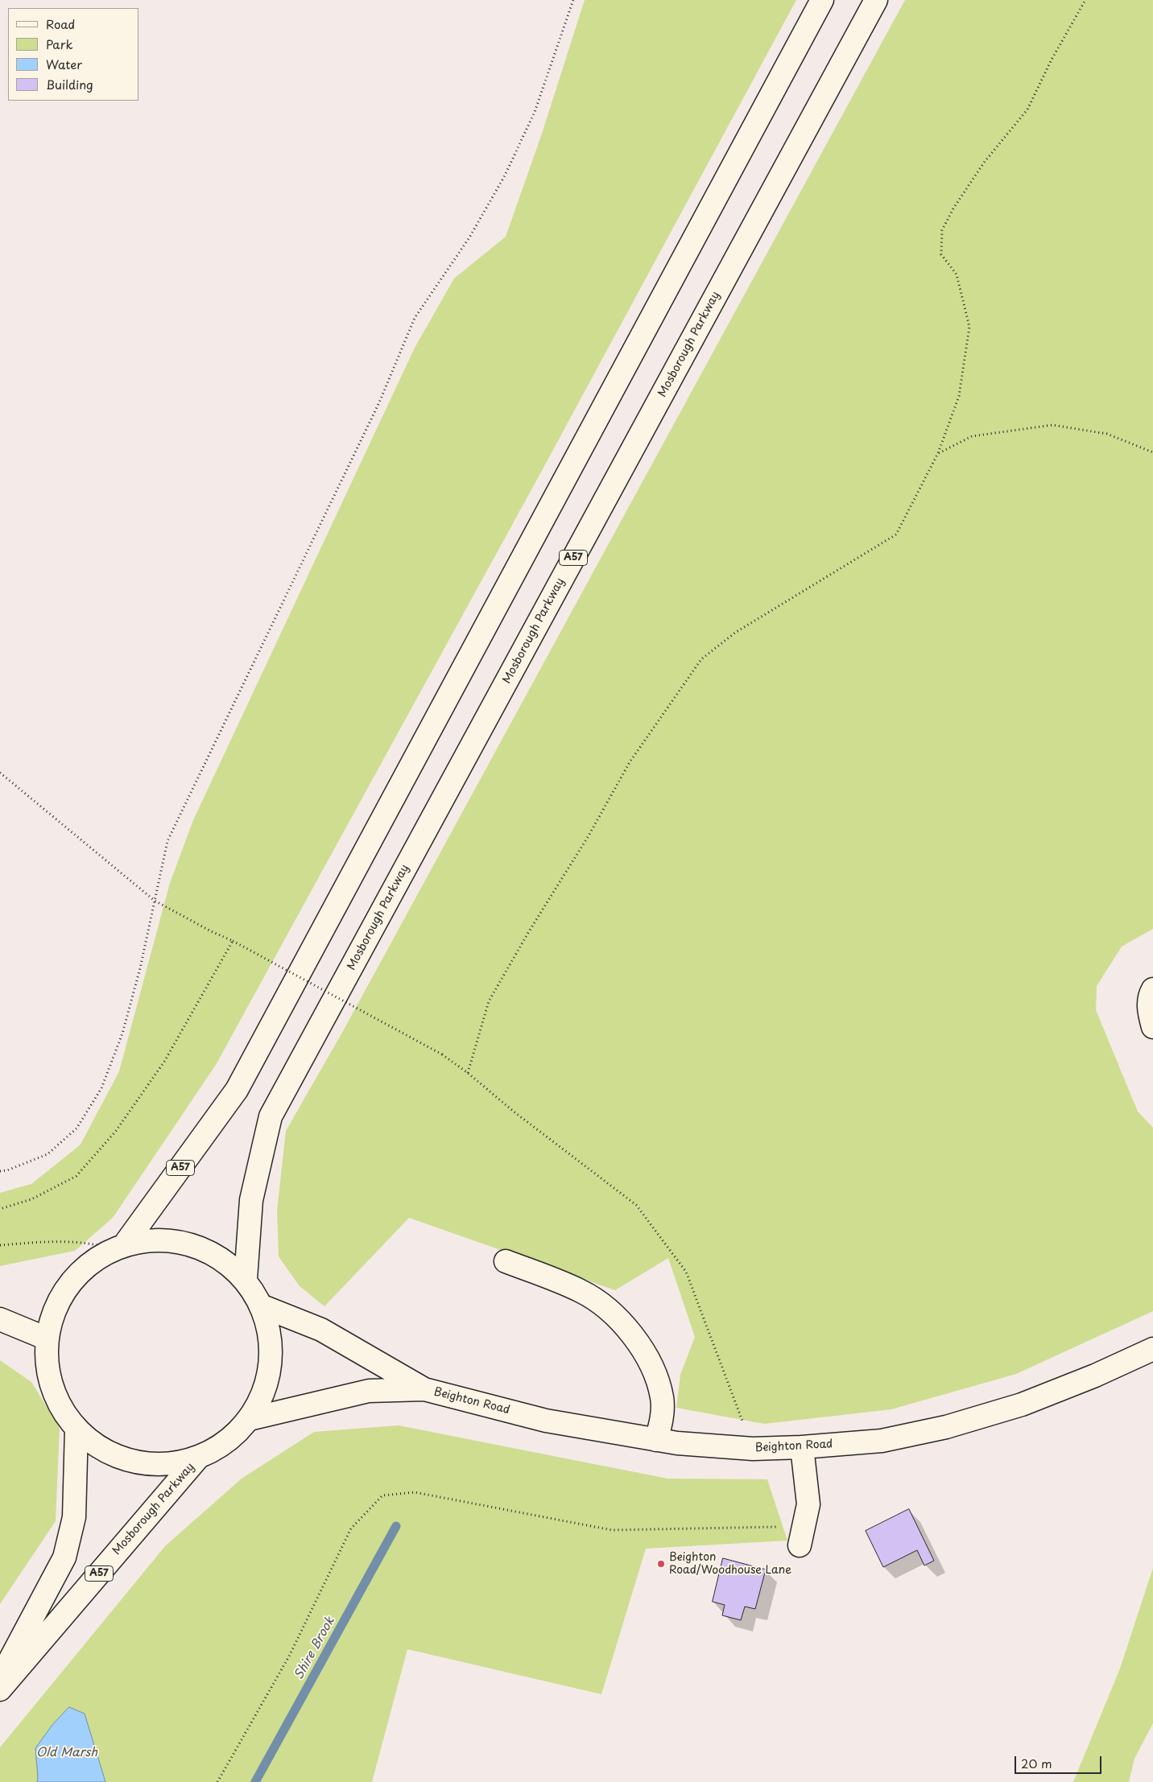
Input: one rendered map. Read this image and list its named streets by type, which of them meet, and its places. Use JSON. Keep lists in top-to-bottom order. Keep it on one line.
{"streets":{"main road":["Mosborough Parkway","A57","Beighton Road"]},"water":["Shire Brook","Old Marsh"],"places":["Beighton Road/Woodhouse Lane"],"legend":["Road","Park","Water","Building"],"scale_bar":"20 m"}
